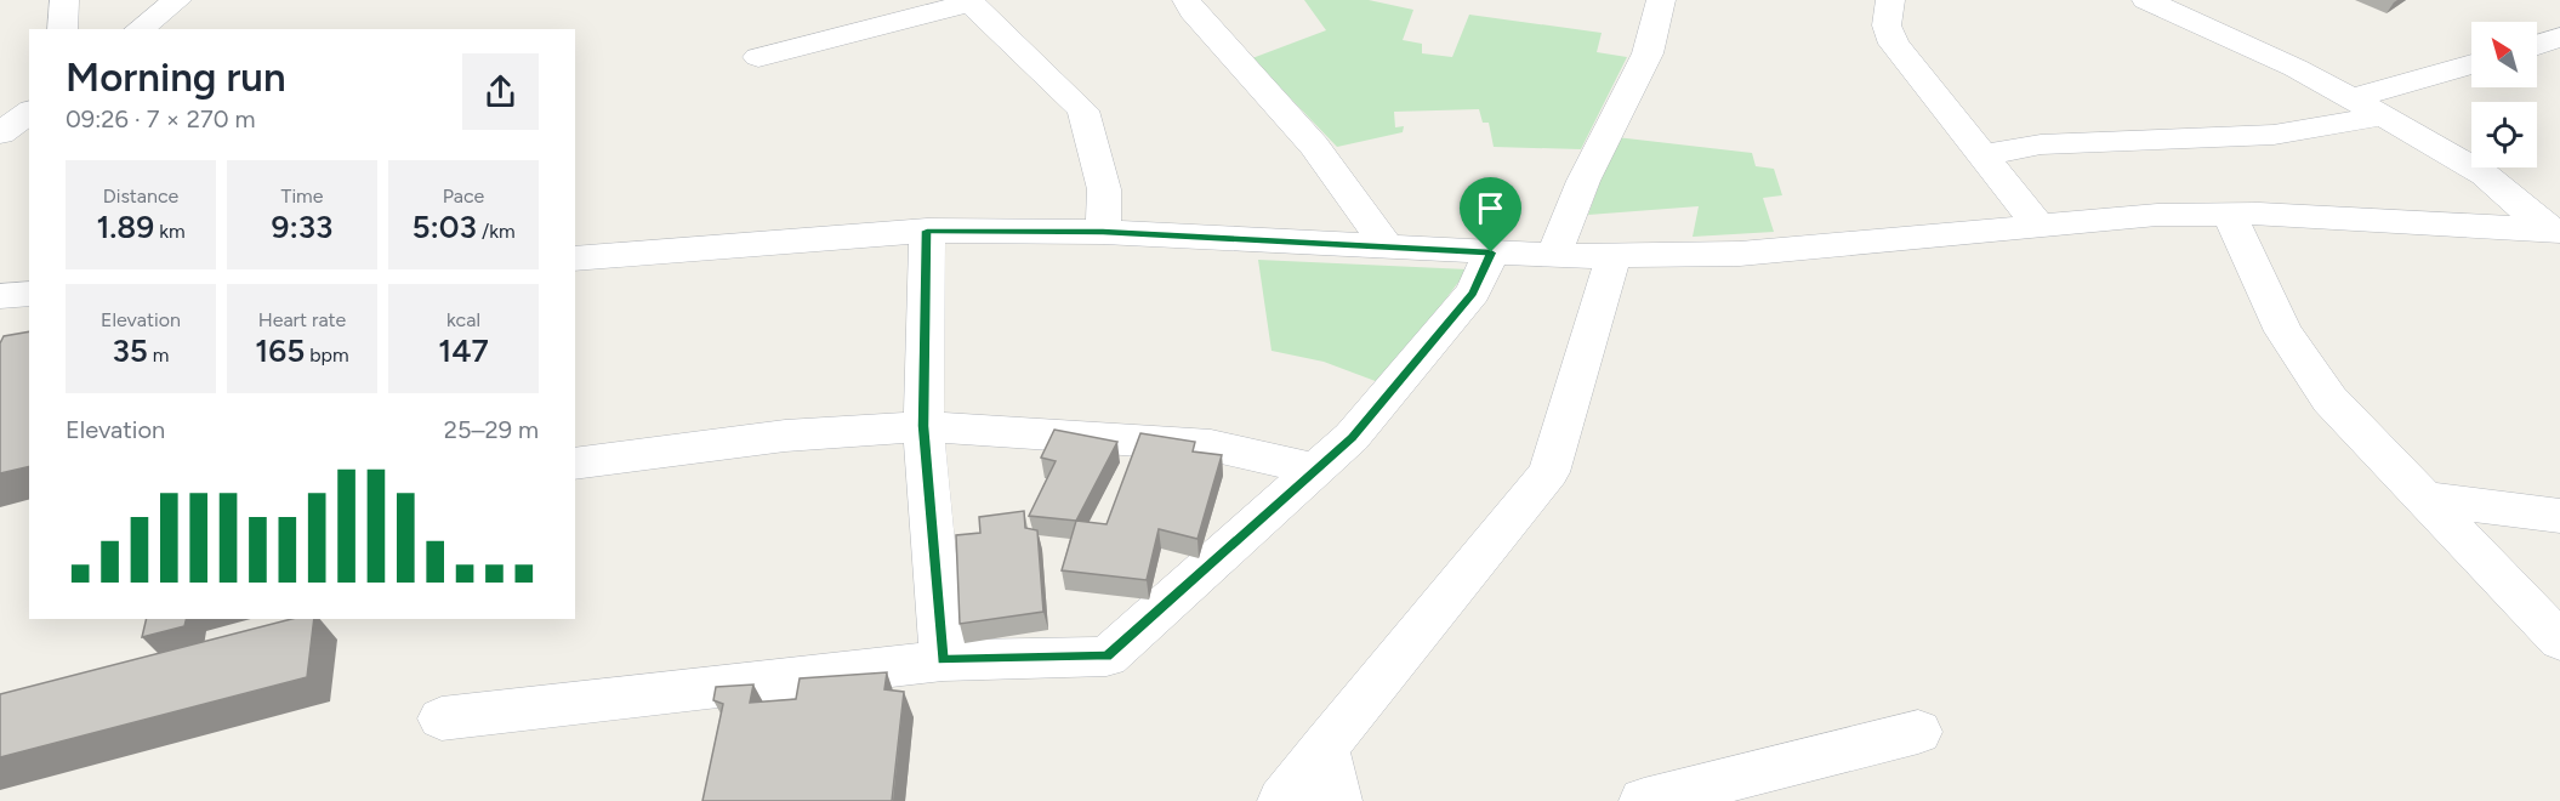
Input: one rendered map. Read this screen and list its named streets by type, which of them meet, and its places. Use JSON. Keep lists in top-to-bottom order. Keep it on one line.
{"north":"top left","page":{"heading":["Morning run","09:26 · 7 × 270 m"],"stats":[["Distance","1.89 km"],["Time","9:33"],["Pace","5:03 /km"],["Elevation","35 m"],["Heart rate","165 bpm"],["kcal","147"]],"chart":["Elevation","25–29 m"]}}
